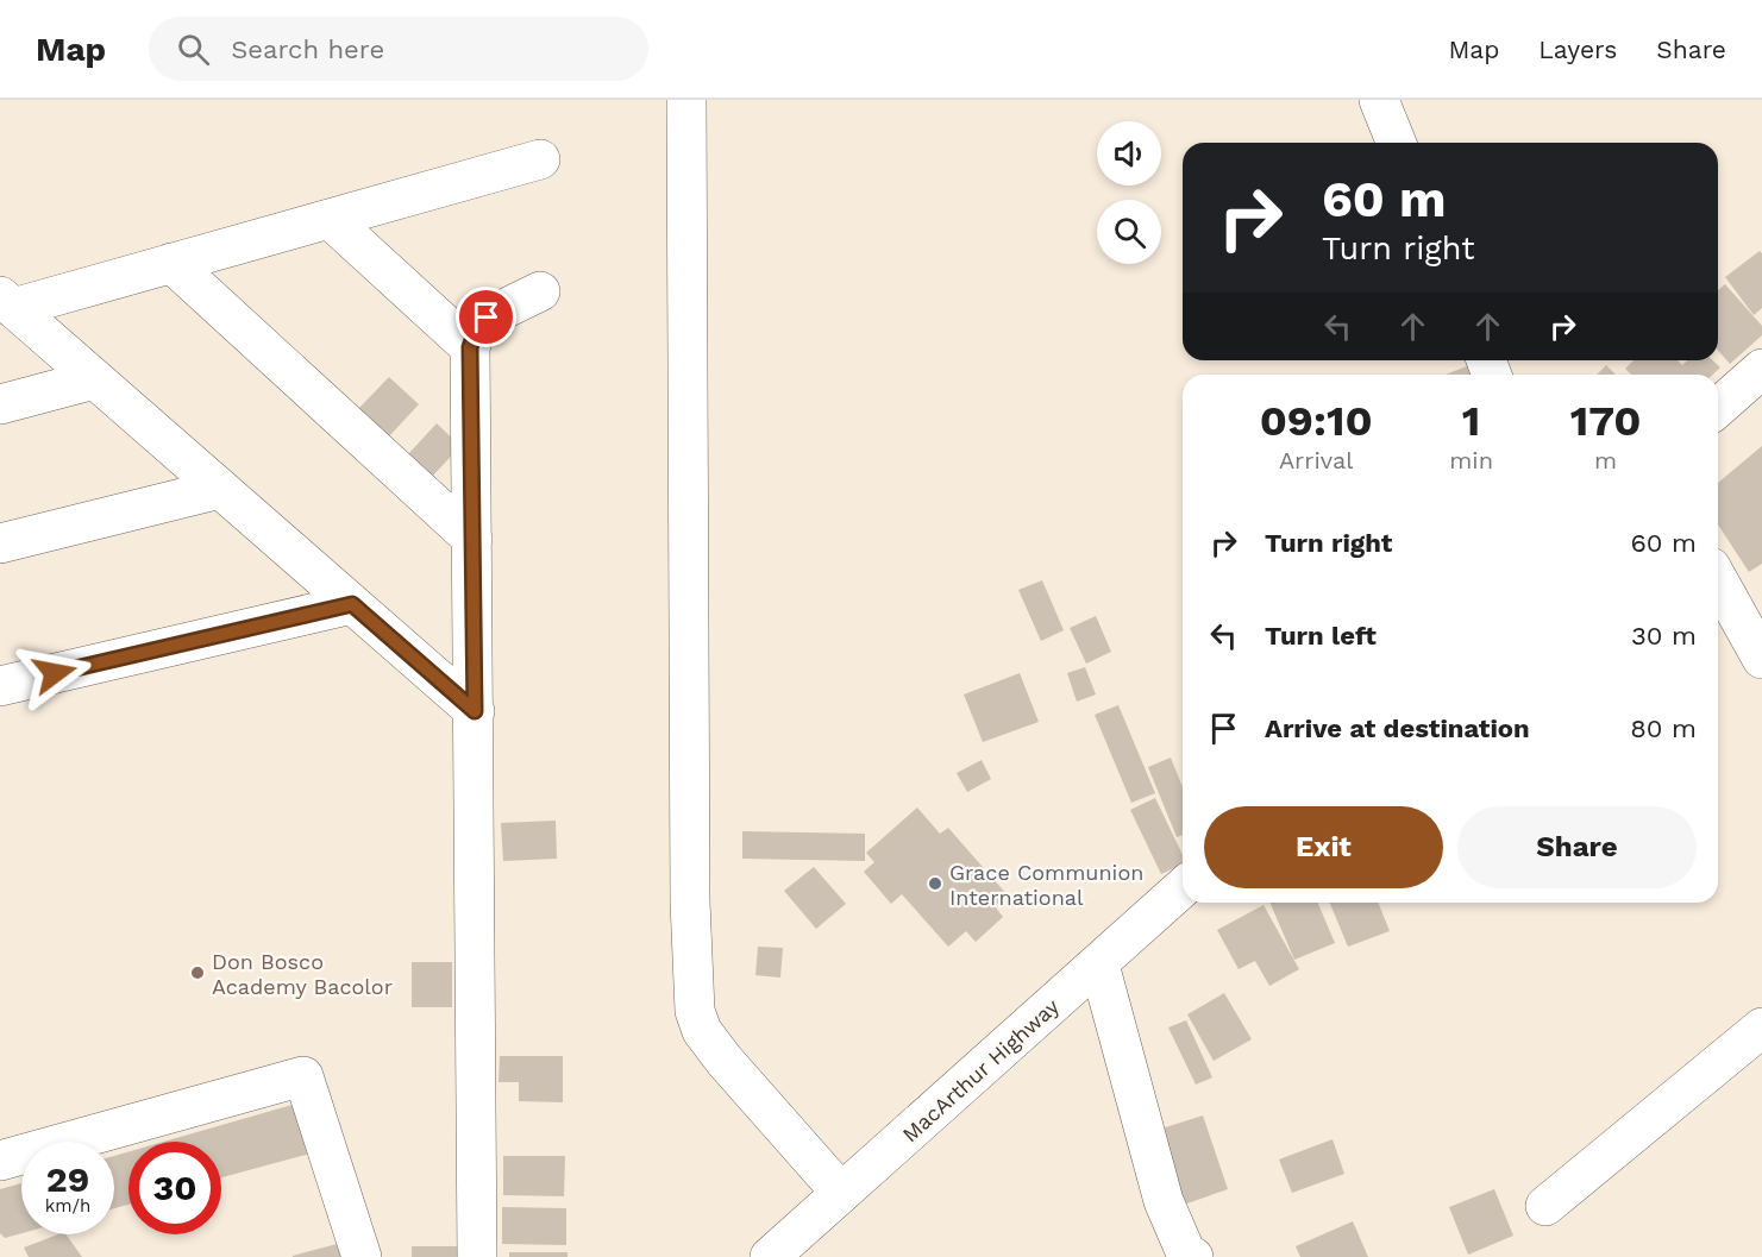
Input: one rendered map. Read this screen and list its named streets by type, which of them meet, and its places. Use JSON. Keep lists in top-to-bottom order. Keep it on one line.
{"streets":{"street":["MacArthur Highway"]},"places":["Grace Communion International","Don Bosco Academy Bacolor"],"page":{"header":"Map","search":"Search here","nav":["Map","Layers","Share"],"turn":["60 m","Turn right"],"eta":["09:10","Arrival","1","min","170","m"],"list":[{"name":"Turn right","value":"60 m"},{"name":"Turn left","value":"30 m"},{"name":"Arrive at destination","value":"80 m"}],"buttons":["Exit","Share"],"speed":"29 km/h","limit":"30"}}
